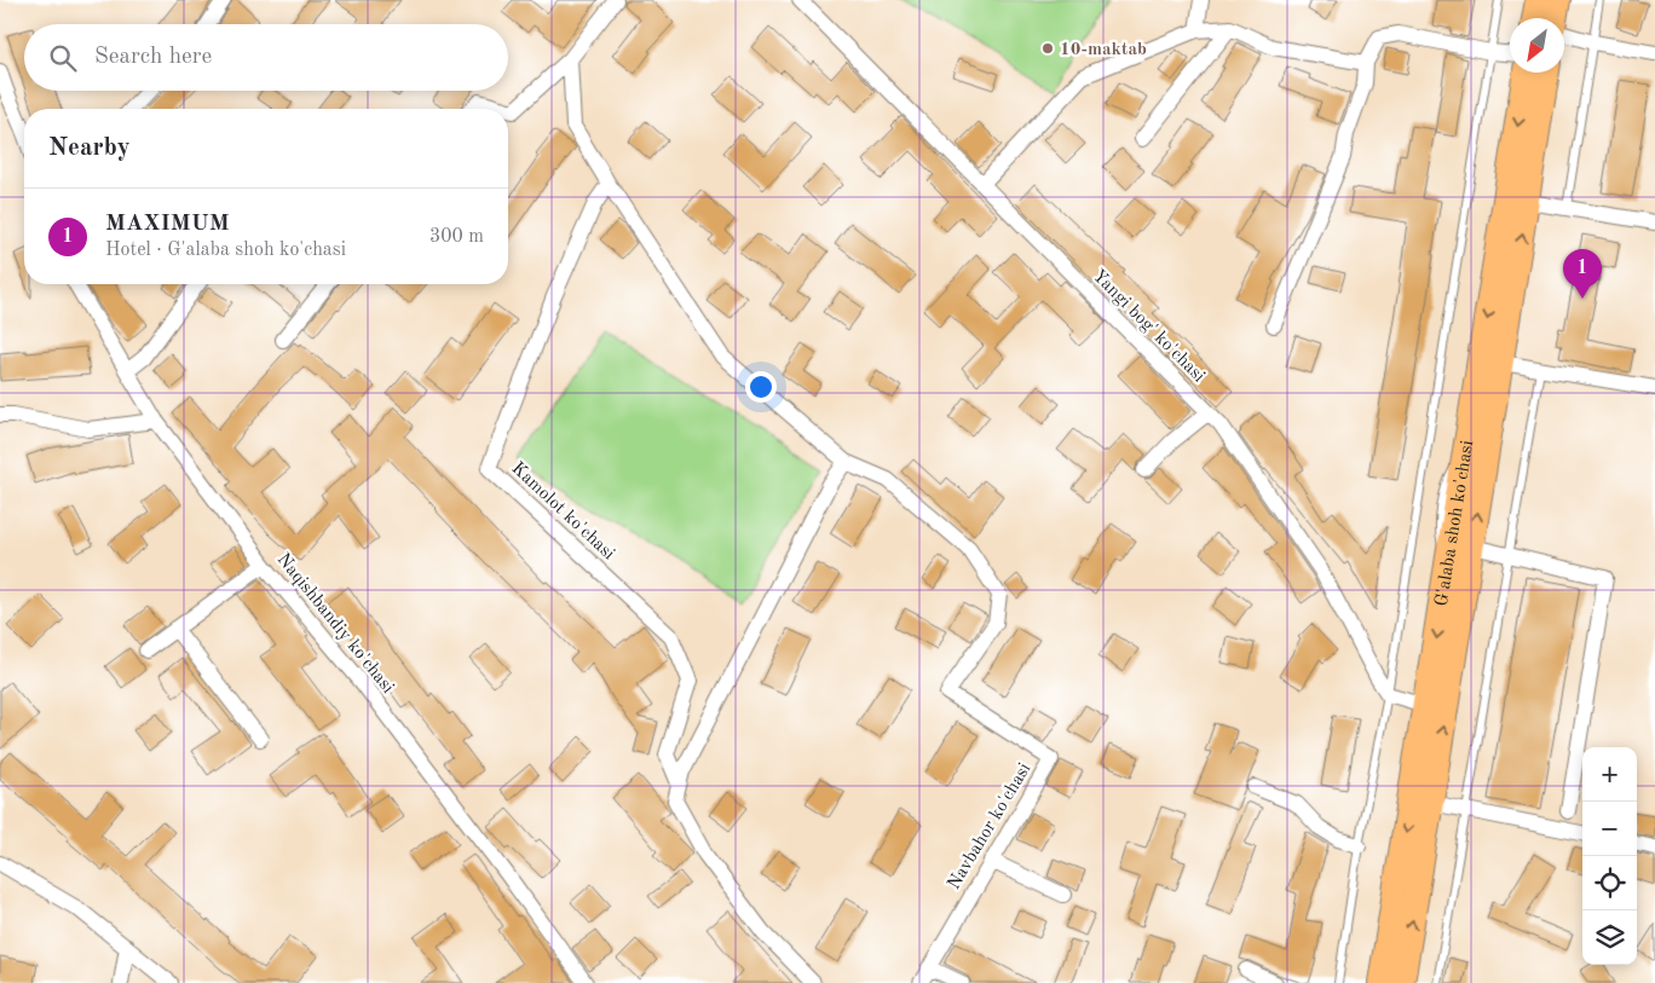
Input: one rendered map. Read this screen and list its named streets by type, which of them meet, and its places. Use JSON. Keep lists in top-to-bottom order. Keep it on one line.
{"streets":{"main road":["G'alaba shoh ko'chasi"],"street":["Yangi bog' ko'chasi","Kamolot ko'chasi","Naqishbandiy ko'chasi","Navbahor ko'chasi"]},"places":["10-maktab"],"north":"bottom left","page":{"search":"Search here","heading":"Nearby","list":[{"mark":"1","name":"MAXIMUM","note":"Hotel · G'alaba shoh ko'chasi","value":"300 m"}],"pins":"1","map_buttons":["+","−"]}}
